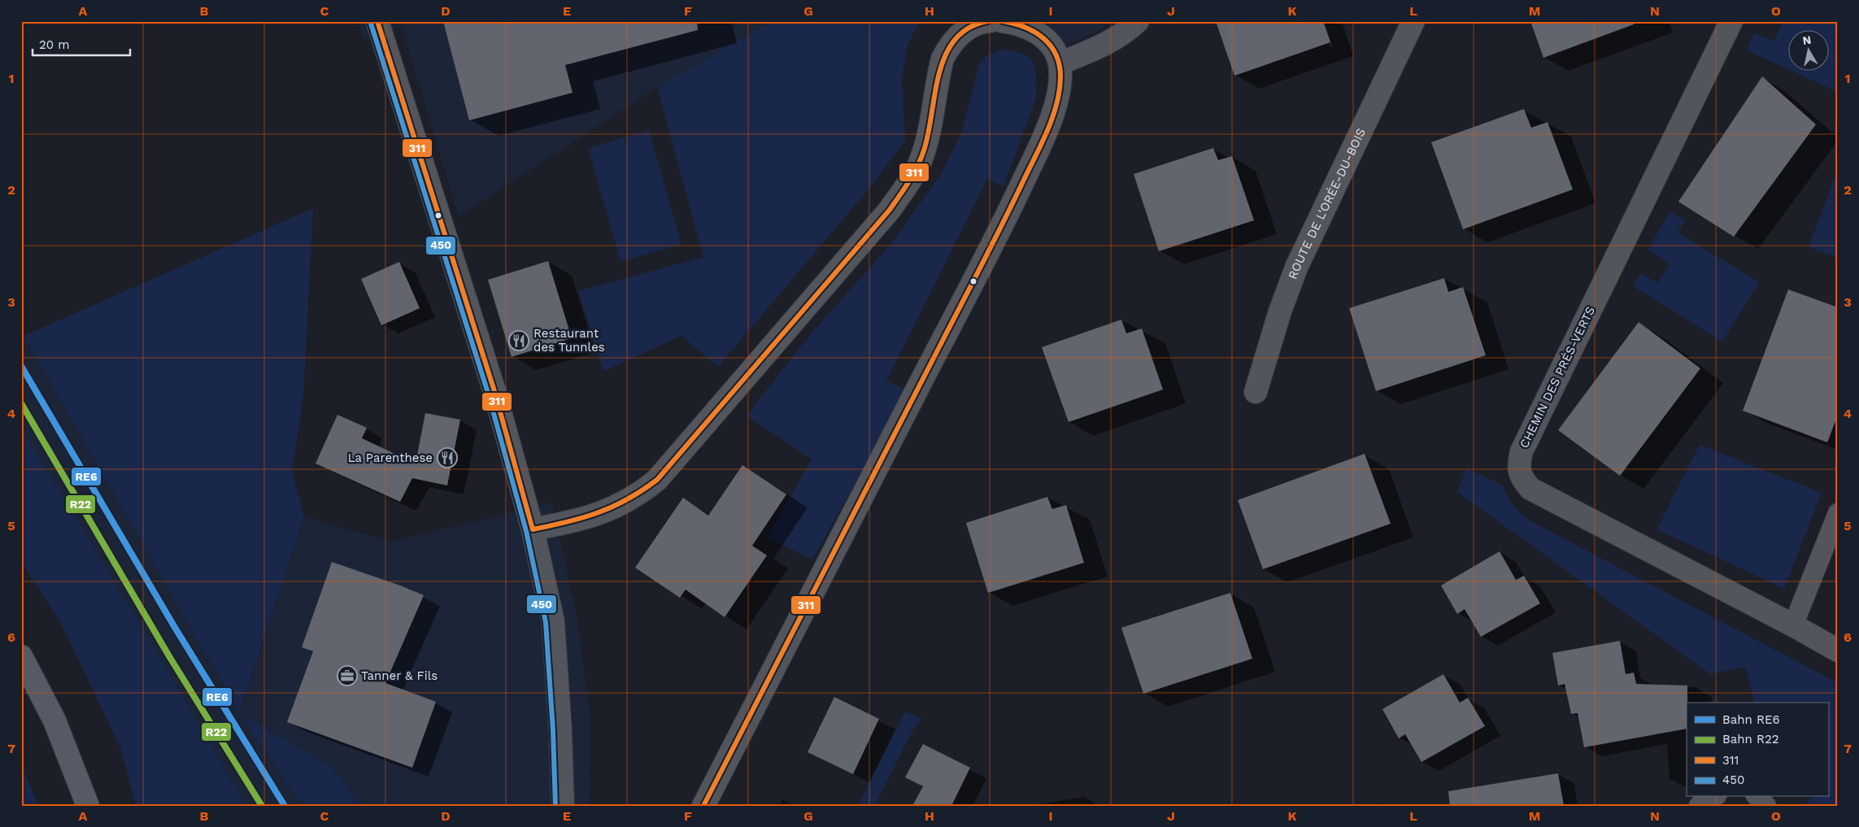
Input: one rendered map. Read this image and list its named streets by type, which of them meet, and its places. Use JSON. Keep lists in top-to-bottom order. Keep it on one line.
{"streets":{"street":["ROUTE DE L'ORÉE-DU-BOIS","CHEMIN DES PRÉS-VERTS"]},"places":{"restaurant":["Restaurant des Tunnles","La Parenthese"],"office":["Tanner & Fils"]},"lines":["transit line 311","transit line 450","rail line RE6","rail line R22"],"legend":["Bahn RE6","Bahn R22","311","450"],"scale_bar":"20 m","north":"top","grid":{"columns":["A","B","C","D","E","F","G","H","I","J","K","L","M","N","O"],"rows":["1","2","3","4","5","6","7"]}}
